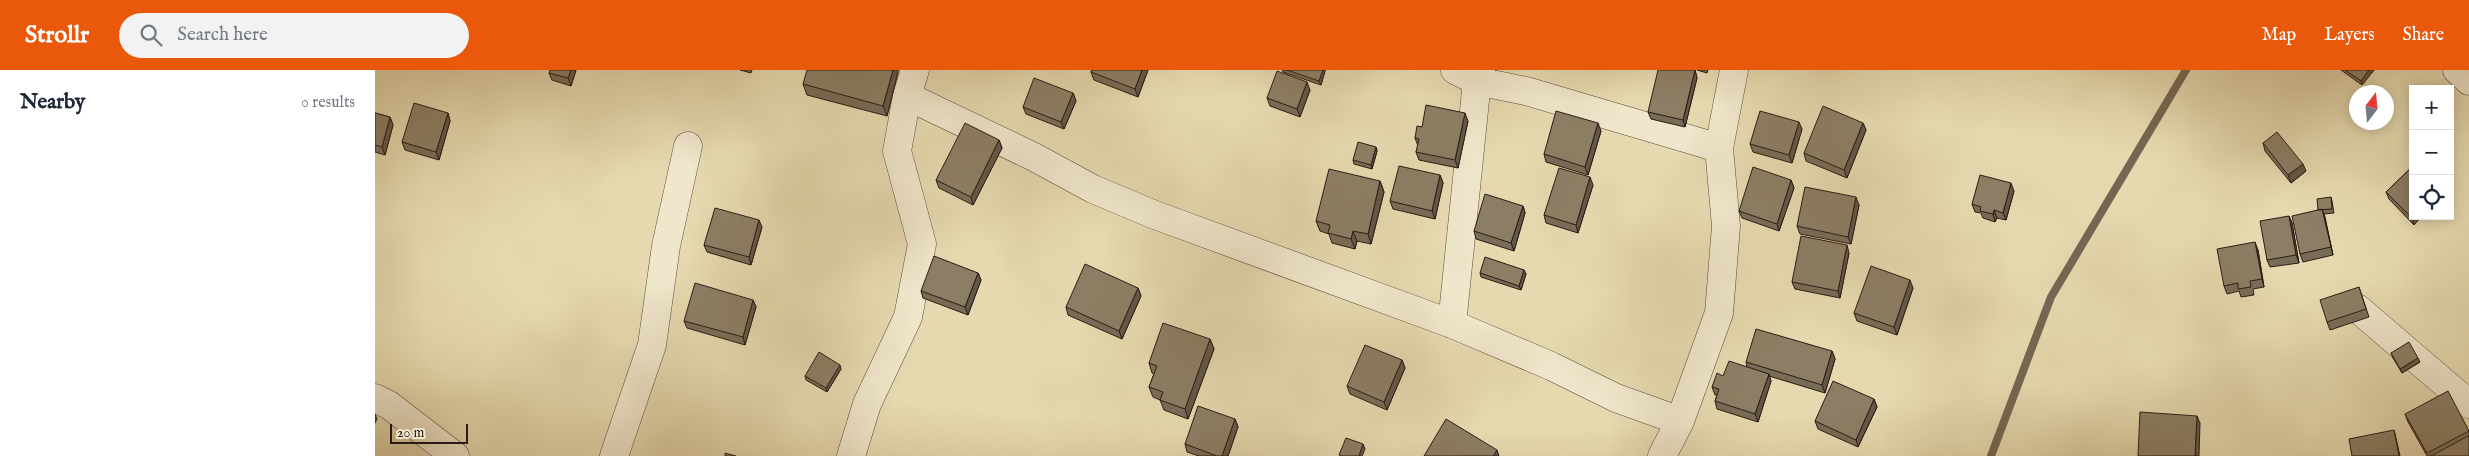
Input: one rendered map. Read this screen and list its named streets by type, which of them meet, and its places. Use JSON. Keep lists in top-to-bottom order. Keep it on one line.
{"scale_bar":"20 m","north":"top","page":{"header":"Strollr","search":"Search here","nav":["Map","Layers","Share"],"heading":["Nearby","0 results"],"map_buttons":["+","−"],"scale":"20 m"}}
